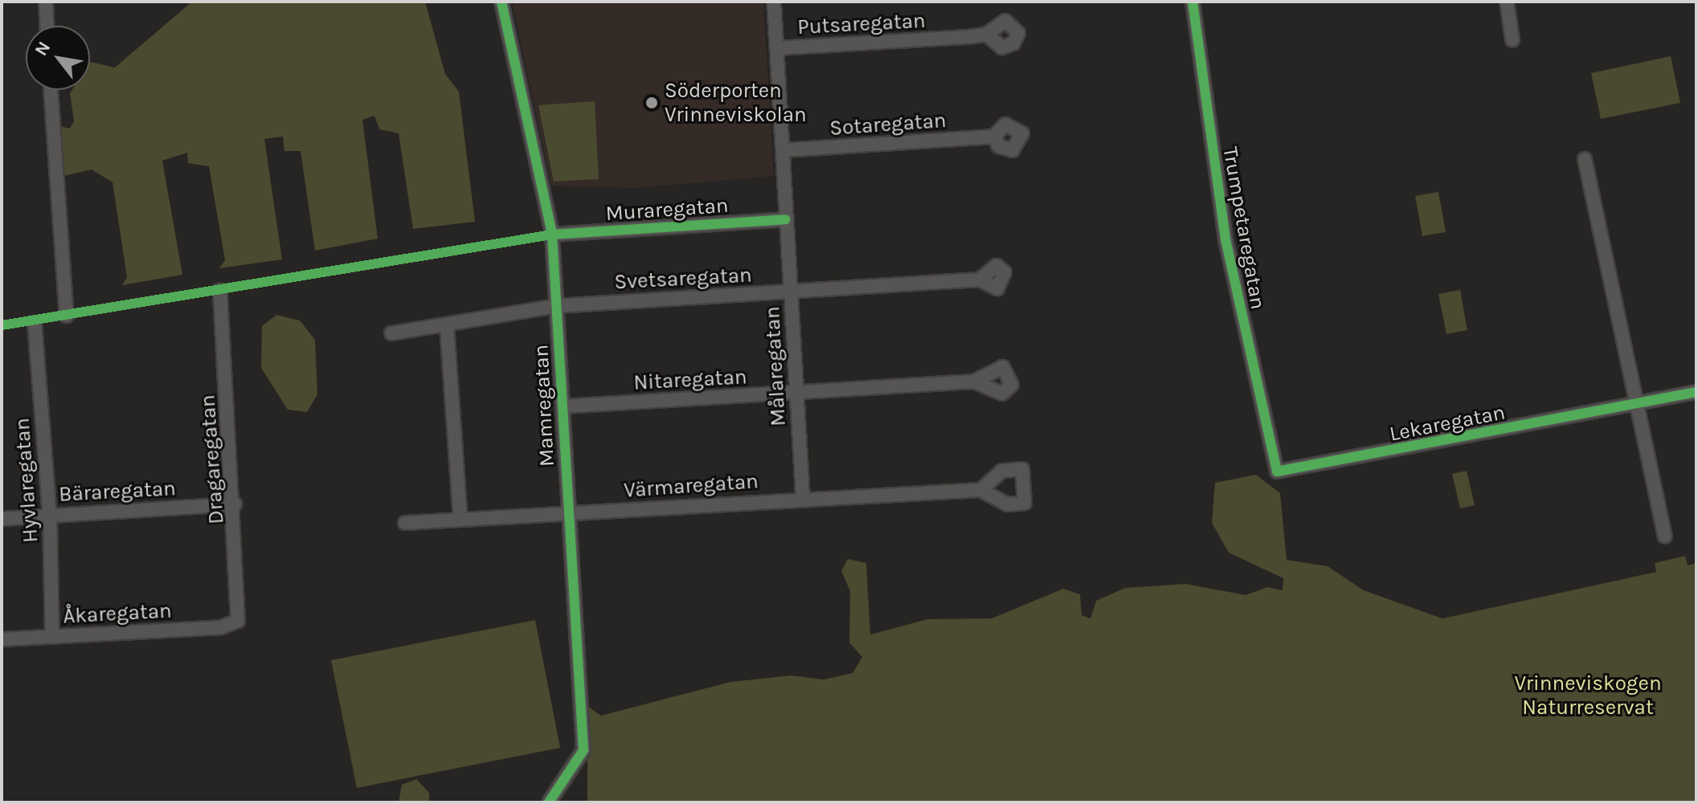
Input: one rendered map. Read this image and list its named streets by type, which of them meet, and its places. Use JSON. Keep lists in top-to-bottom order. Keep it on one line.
{"streets":{"street":["Putsaregatan","Sotaregatan","Muraregatan","Trumpetaregatan","Svetsaregatan","Målaregatan","Nitaregatan","Mamregatan","Lekaregatan","Dragaregatan","Hyvlaregatan","Värmaregatan","Bäraregatan","Åkaregatan"]},"crossings":[["Putsaregatan","Målaregatan"],["Sotaregatan","Målaregatan"],["Muraregatan","Målaregatan"],["Muraregatan","Mamregatan"],["Trumpetaregatan","Lekaregatan"],["Svetsaregatan","Målaregatan"],["Svetsaregatan","Mamregatan"],["Målaregatan","Nitaregatan"],["Målaregatan","Värmaregatan"],["Nitaregatan","Mamregatan"],["Mamregatan","Värmaregatan"],["Dragaregatan","Bäraregatan"],["Dragaregatan","Åkaregatan"],["Hyvlaregatan","Bäraregatan"],["Hyvlaregatan","Åkaregatan"]],"parks":["Vrinneviskogen Naturreservat"],"places":["Söderporten Vrinneviskolan"],"north":"top left"}
